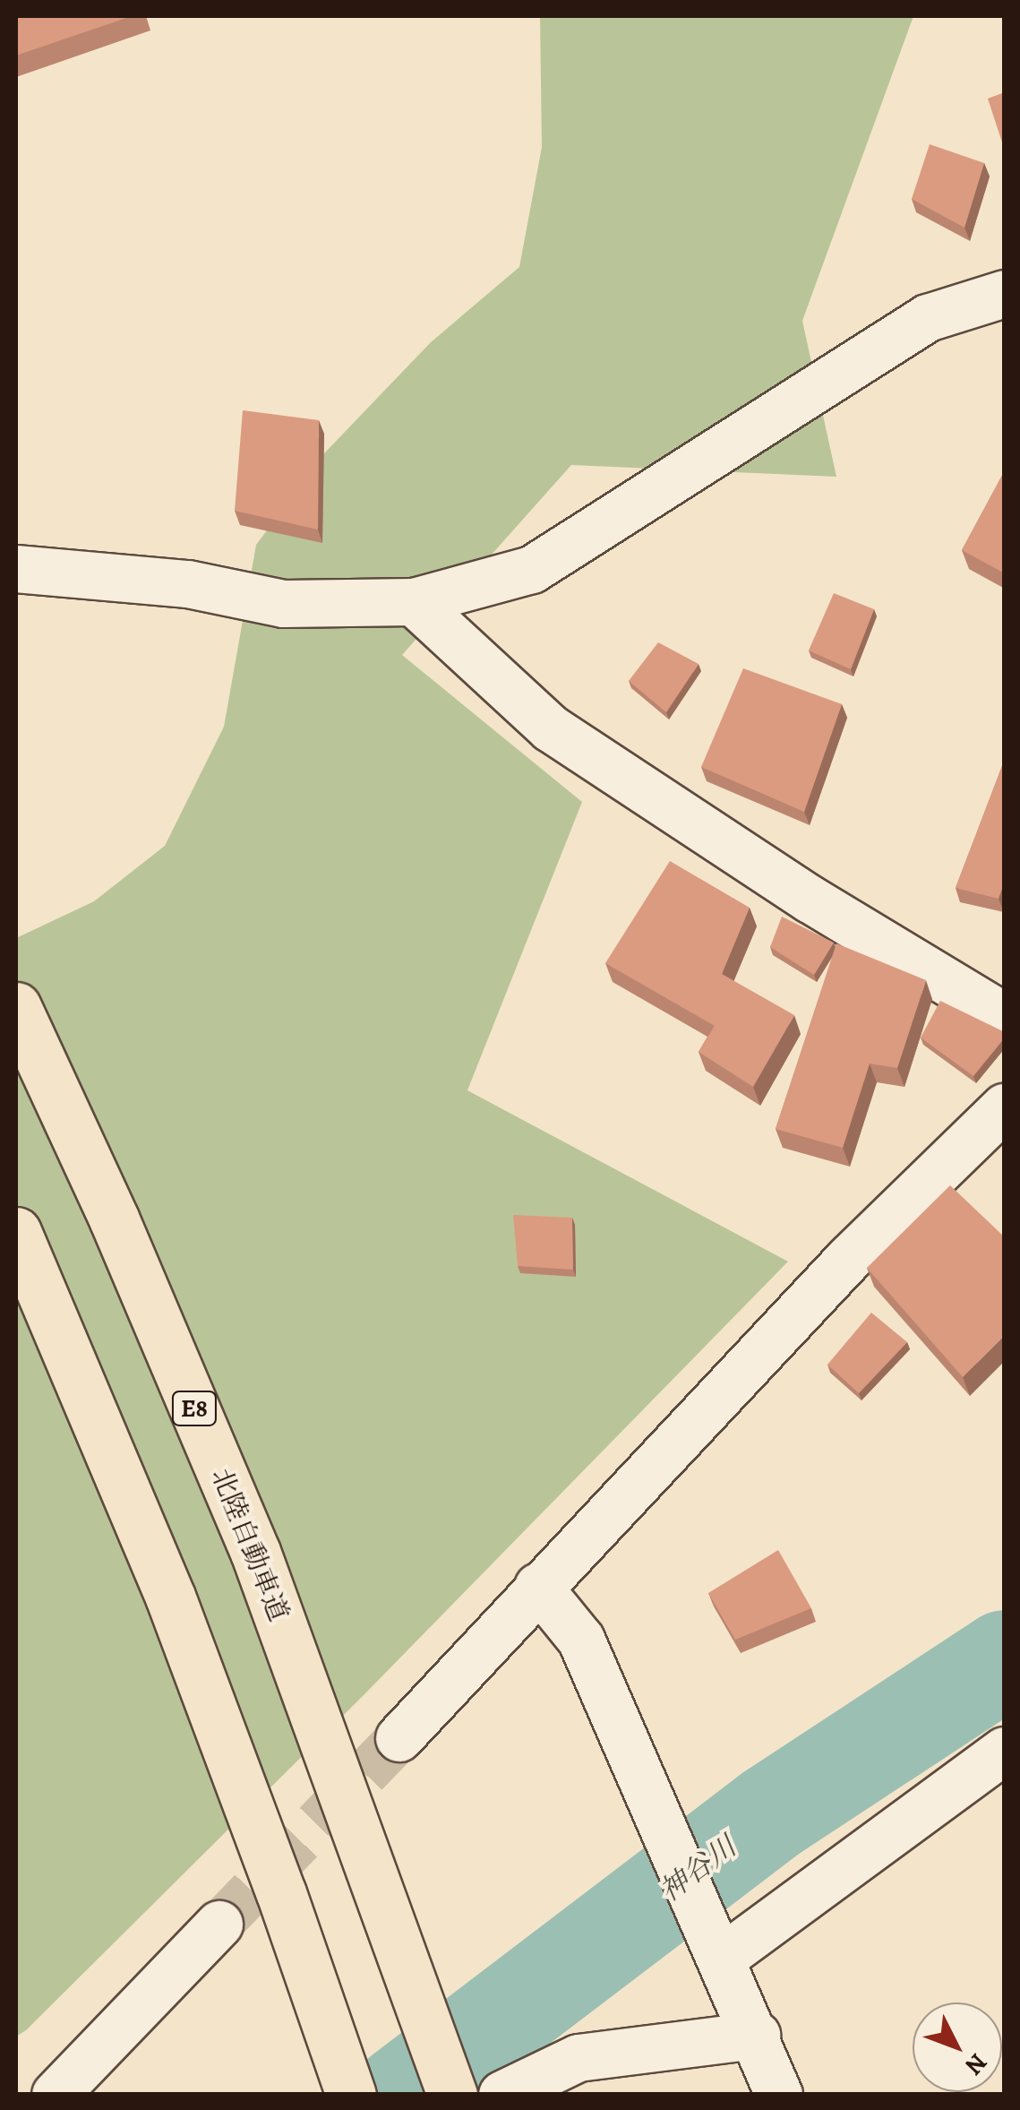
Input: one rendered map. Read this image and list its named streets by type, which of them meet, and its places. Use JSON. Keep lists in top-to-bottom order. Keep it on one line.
{"streets":{"highway":["E8","北陸自動車道"]},"water":["神谷川"],"north":"bottom right"}
